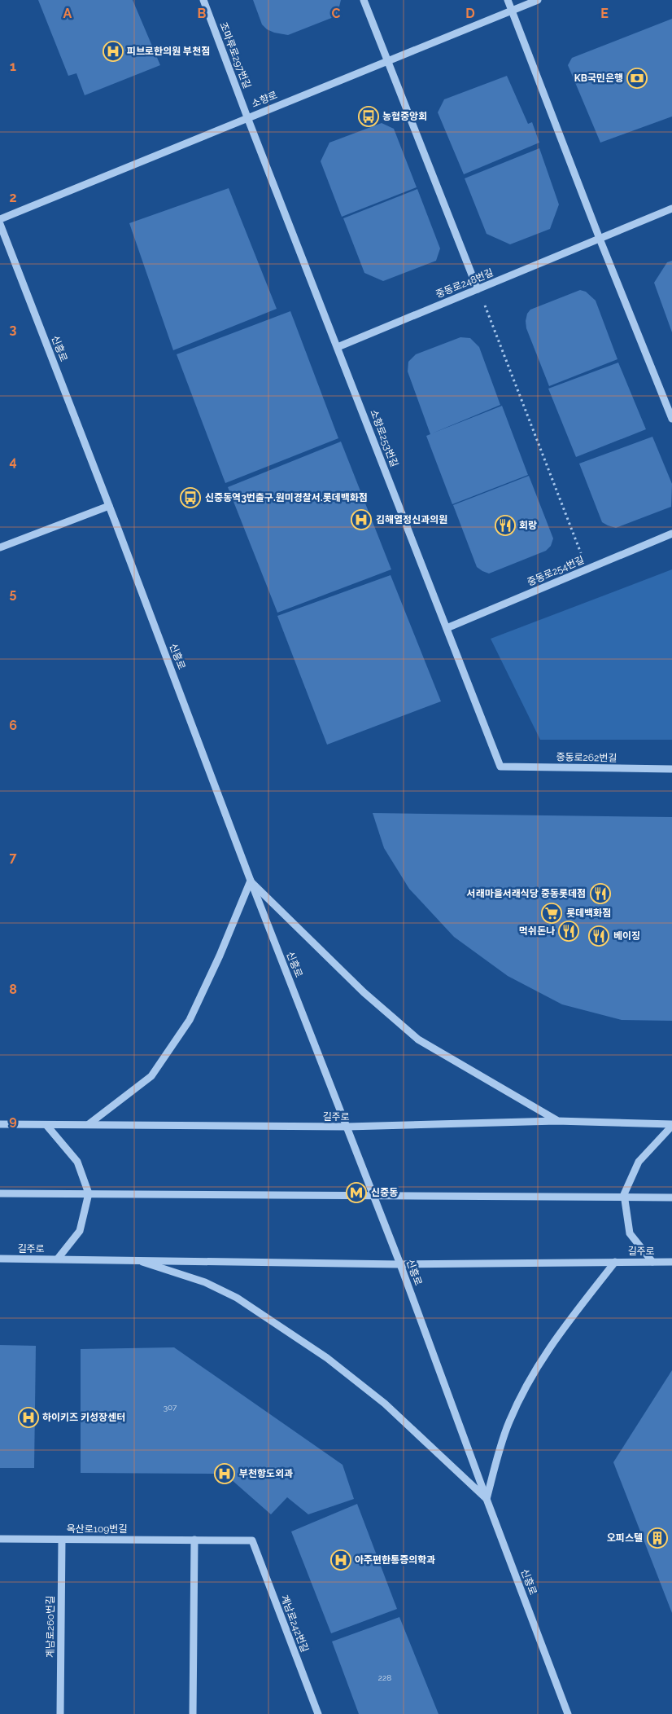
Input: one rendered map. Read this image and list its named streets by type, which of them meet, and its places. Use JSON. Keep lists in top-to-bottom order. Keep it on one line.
{"streets":{"street":["조마루로297번길","소향로","중동로248번길","신흥로","소향로253번길","중동로254번길","중동로262번길","길주로","옥산로109번길","계남로242번길","계남로260번길"]},"crossings":[["조마루로297번길","소향로"],["조마루로297번길","소향로253번길"],["소향로","소향로253번길"],["중동로248번길","소향로253번길"],["신흥로","길주로"],["소향로253번길","중동로254번길"],["소향로253번길","중동로262번길"],["옥산로109번길","계남로242번길"],["옥산로109번길","계남로260번길"]],"places":{"hospital":["피브로한의원 부천점","김해열정신과의원","하이키즈 키성장센터","부천항도외과","아주편한통증의학과"],"bank":["KB국민은행"],"bus stop":["농협중앙회","신중동역3번출구.원미경찰서.롯데백화점"],"restaurant":["회랑","서래마을서래식당 중동롯데점","먹쉬돈나","베이징"],"supermarket":["롯데백화점"],"metro station":["신중동"],"building":["오피스텔"]},"house_numbers":["307","228"],"grid":{"columns":["A","B","C","D","E"],"rows":["1","2","3","4","5","6","7","8","9"]}}
